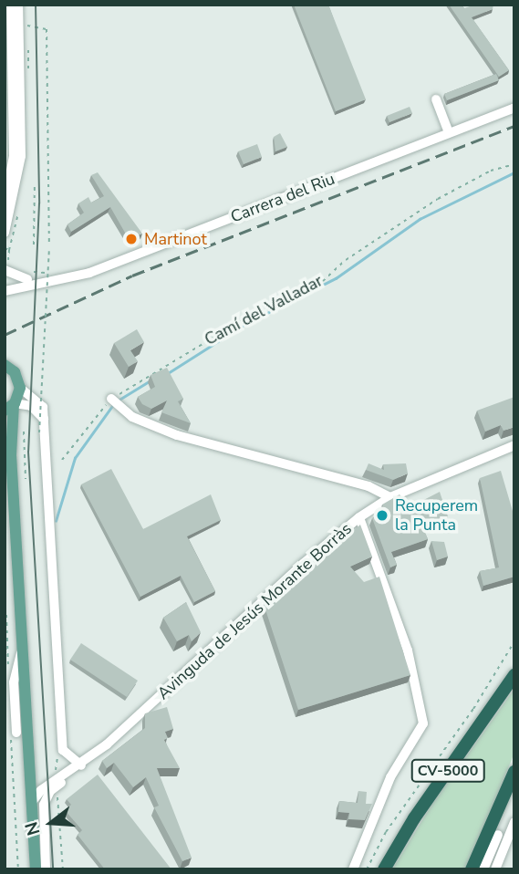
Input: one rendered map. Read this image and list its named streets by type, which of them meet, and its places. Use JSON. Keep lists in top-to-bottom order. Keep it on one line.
{"streets":{"highway":["CV-5000"],"street":["Carrera del Riu","Avinguda de Jesús Morante Borràs"],"path":["Camí del Valladar"]},"places":["Martinot","Recuperem la Punta"],"north":"left"}
